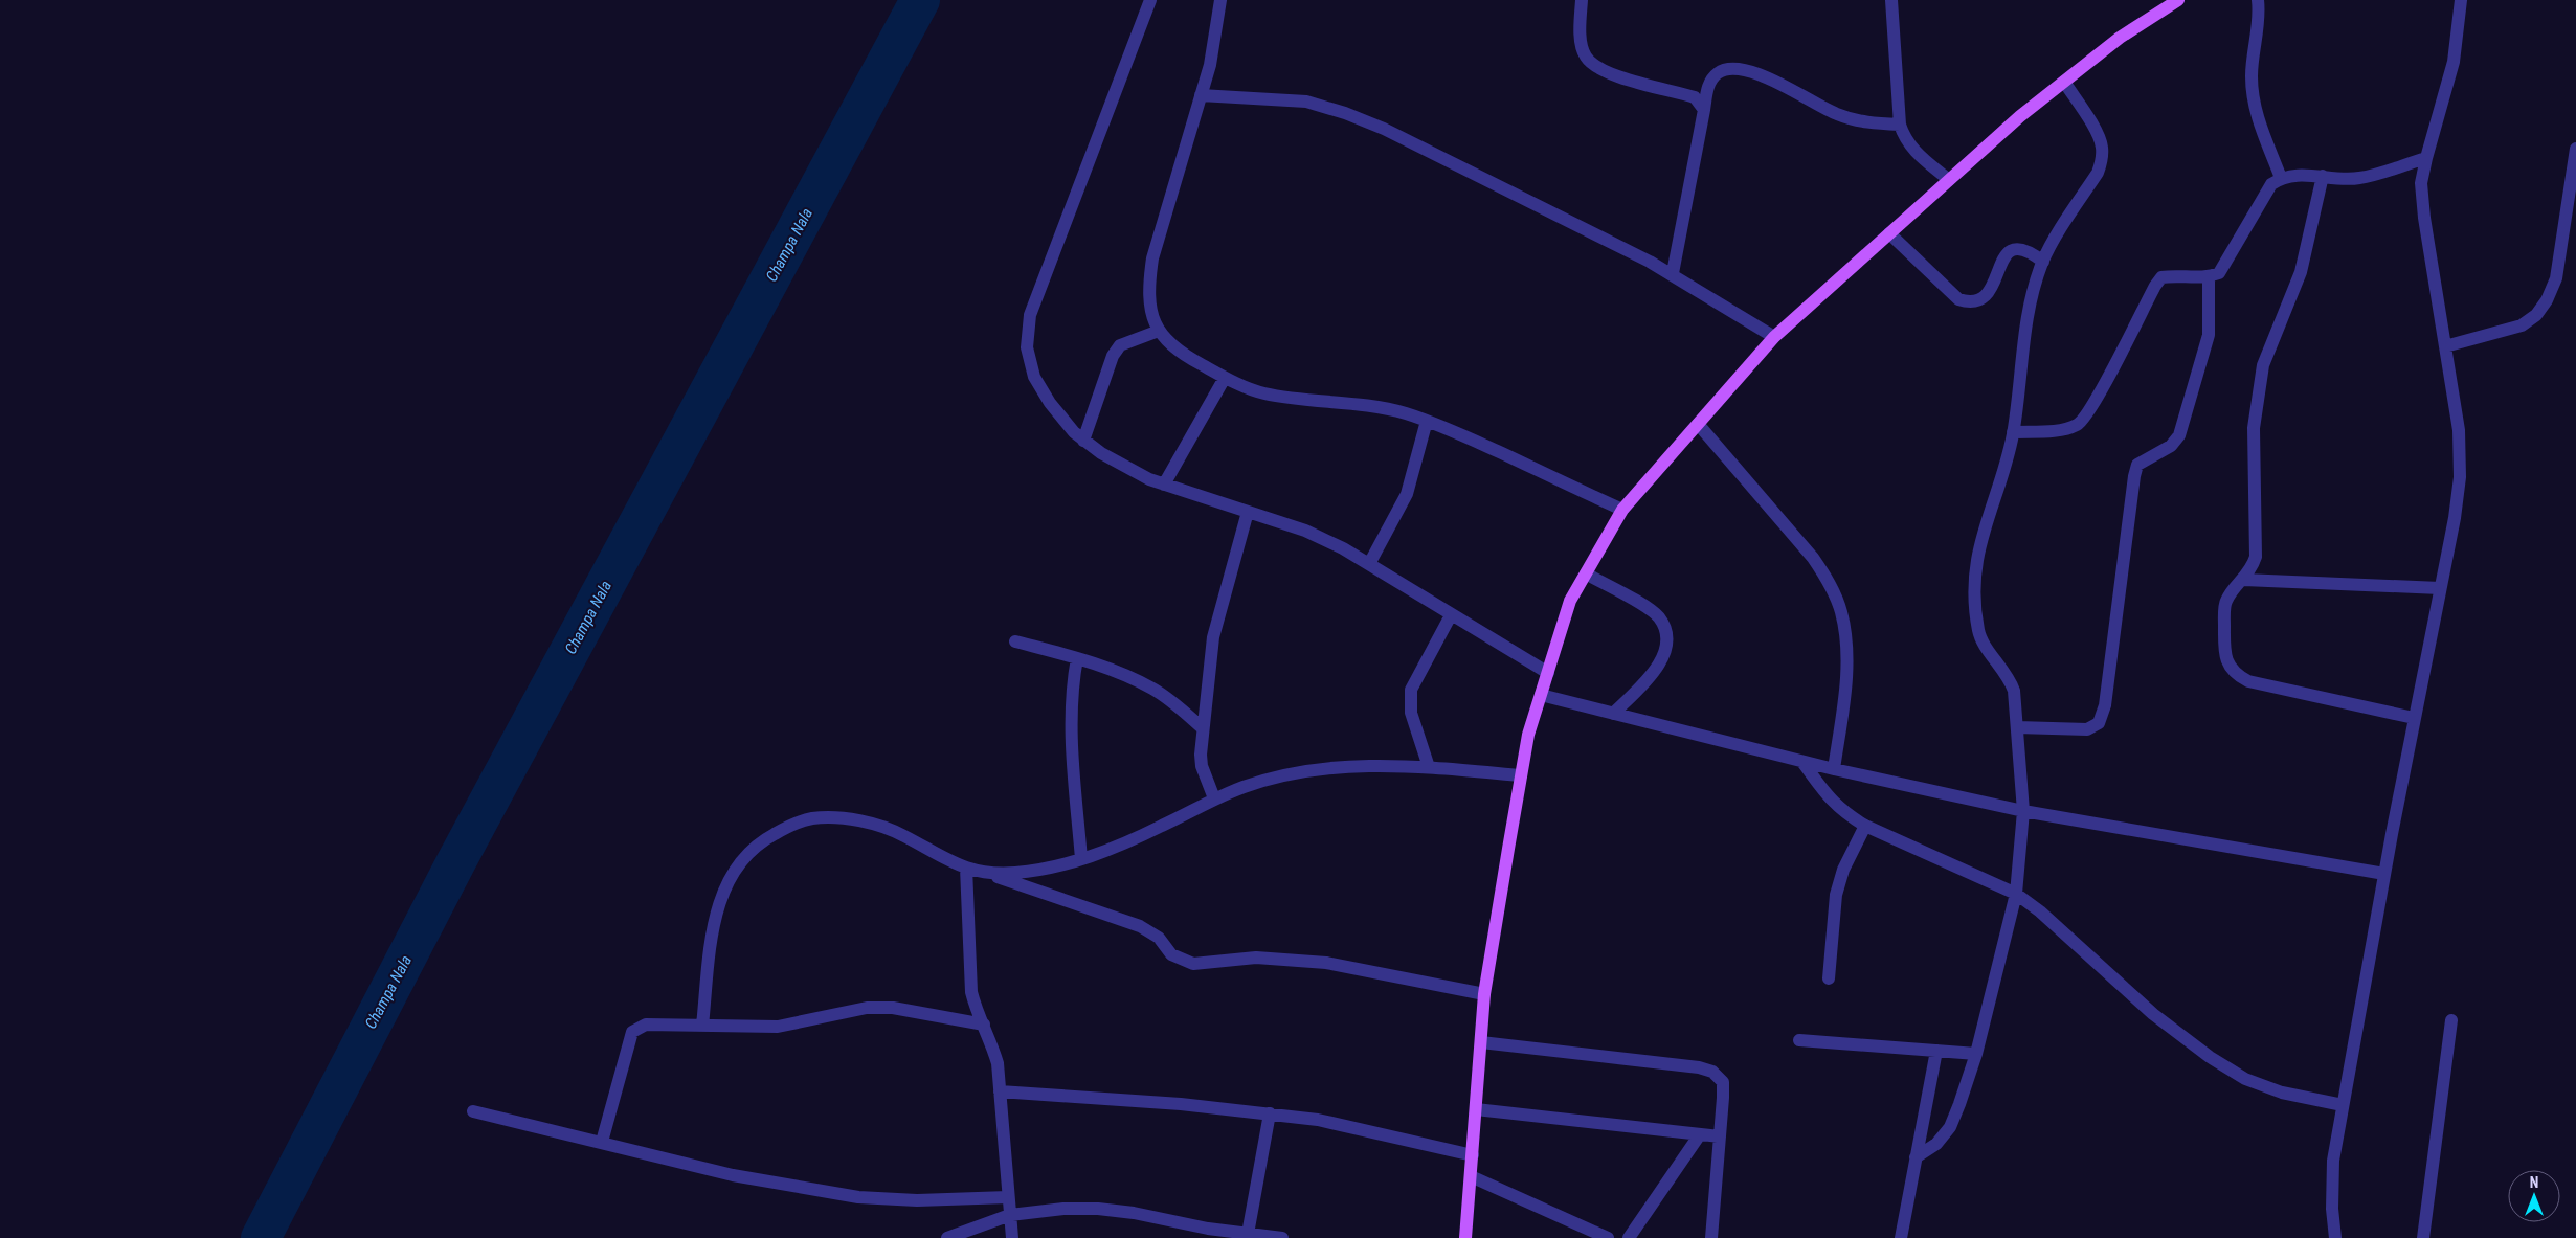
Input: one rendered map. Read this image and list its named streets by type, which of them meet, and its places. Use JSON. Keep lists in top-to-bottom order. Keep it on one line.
{"water":["Champa Nala"],"north":"top"}
